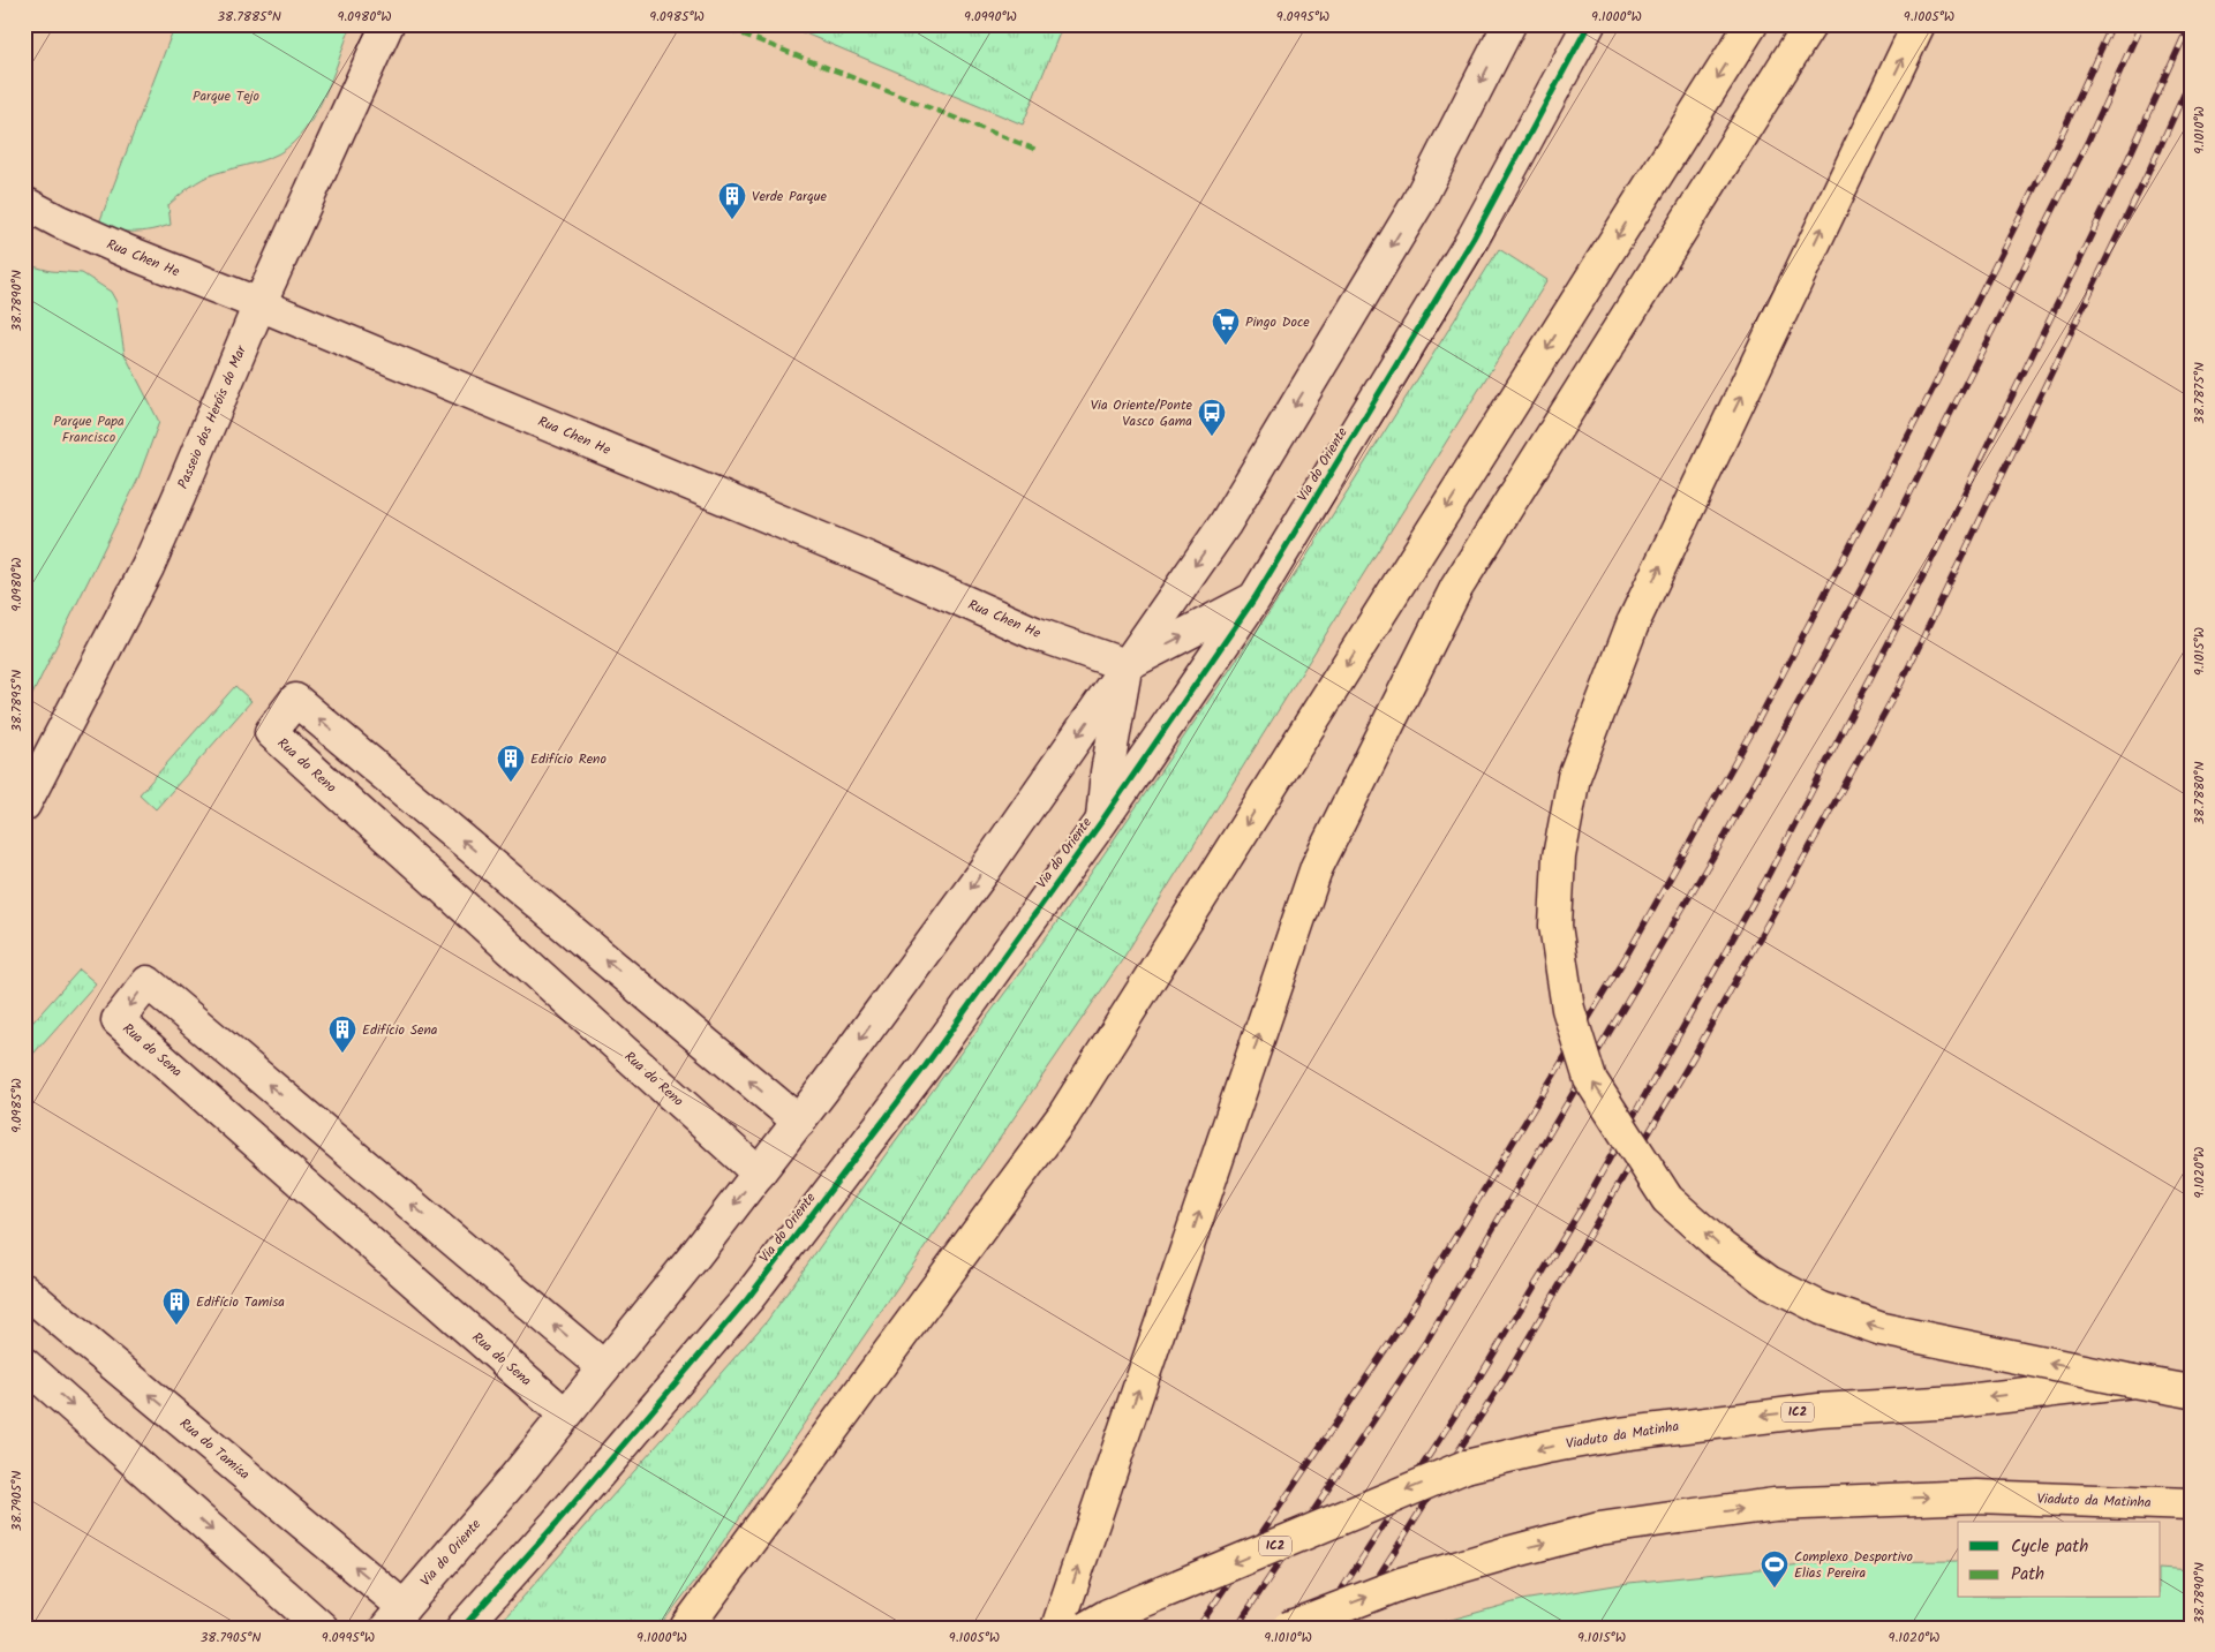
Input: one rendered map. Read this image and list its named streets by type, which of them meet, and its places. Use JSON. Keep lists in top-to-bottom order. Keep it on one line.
{"streets":{"highway":["IC2","Viaduto da Matinha"],"street":["Rua Chen He","Passeio dos Heróis do Mar","Via do Oriente","Rua do Reno","Rua do Sena","Rua do Tamisa"]},"crossings":[["Rua Chen He","Passeio dos Heróis do Mar"],["Rua Chen He","Via do Oriente"],["Via do Oriente","Rua do Reno"],["Via do Oriente","Rua do Sena"],["Via do Oriente","Rua do Tamisa"]],"parks":["Parque Tejo","Parque Papa Francisco"],"places":{"building":["Verde Parque","Edifício Reno","Edifício Sena","Edifício Tamisa"],"supermarket":["Pingo Doce"],"bus stop":["Via Oriente/Ponte Vasco Gama"],"sports":["Complexo Desportivo Elias Pereira"]},"legend":["Cycle path","Path"],"coordinates":["38.7885°N","9.0980°W","9.0985°W","9.0990°W","9.0995°W","9.1000°W","9.1005°W","9.1010°W","38.7890°N","38.7875°N","9.1015°W","38.7895°N","38.7880°N","9.1020°W","38.7905°N"]}
